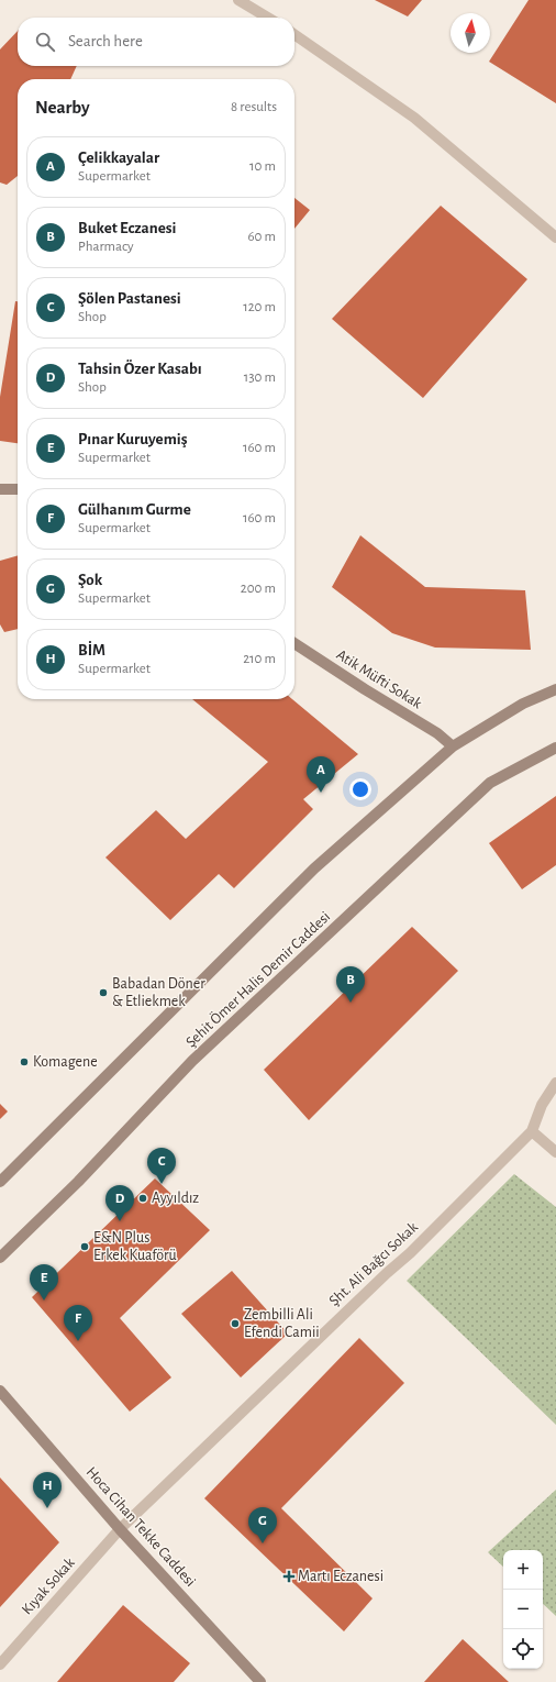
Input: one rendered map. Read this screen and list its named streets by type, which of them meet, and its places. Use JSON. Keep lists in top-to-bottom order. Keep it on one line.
{"streets":{"main road":["Atik Müfti Sokak","Şehit Ömer Halis Demir Caddesi","Hoca Cihan Tekke Caddesi"],"street":["Şht. Ali Bağcı Sokak","Kıyak Sokak"]},"crossings":[["Şht. Ali Bağcı Sokak","Hoca Cihan Tekke Caddesi"],["Şht. Ali Bağcı Sokak","Kıyak Sokak"],["Hoca Cihan Tekke Caddesi","Kıyak Sokak"]],"places":{"other":["Babadan Döner & Etliekmek","Komagene","Ayyıldız","E&N Plus Erkek Kuaförü","Zembilli Ali Efendi Camii"],"health":["Martı Eczanesi"]},"north":"top","page":{"search":"Search here","heading":["Nearby","8 results"],"list":[{"mark":"A","name":"Çelikkayalar","note":"Supermarket","value":"10 m"},{"mark":"B","name":"Buket Eczanesi","note":"Pharmacy","value":"60 m"},{"mark":"C","name":"Şölen Pastanesi","note":"Shop","value":"120 m"},{"mark":"D","name":"Tahsin Özer Kasabı","note":"Shop","value":"130 m"},{"mark":"E","name":"Pınar Kuruyemiş","note":"Supermarket","value":"160 m"},{"mark":"F","name":"Gülhanım Gurme","note":"Supermarket","value":"160 m"},{"mark":"G","name":"Şok","note":"Supermarket","value":"200 m"},{"mark":"H","name":"BİM","note":"Supermarket","value":"210 m"}],"pins":["A","B","C","D","E","F","H","G"],"map_buttons":["+","−"]}}
